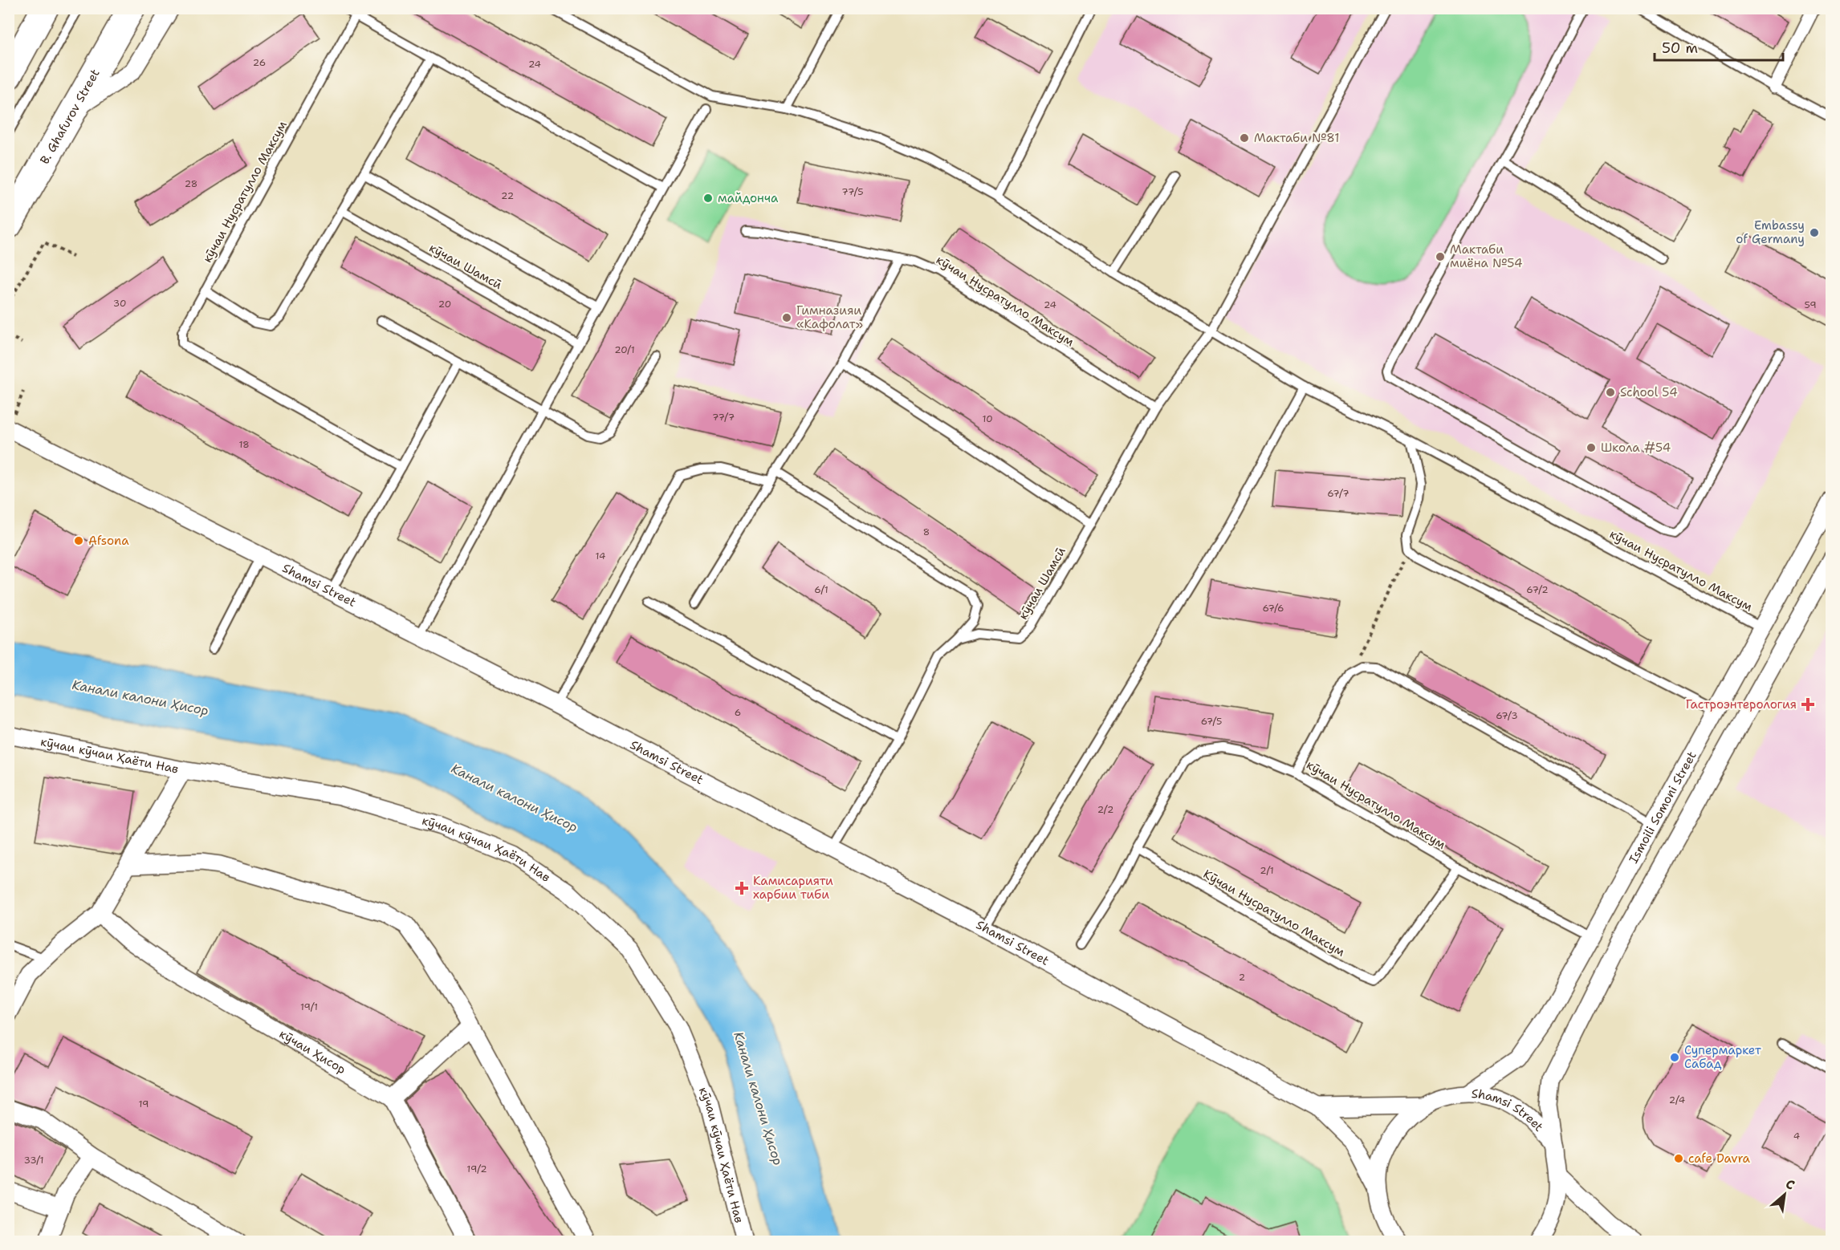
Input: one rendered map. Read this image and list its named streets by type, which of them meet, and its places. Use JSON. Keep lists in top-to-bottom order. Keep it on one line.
{"streets":{"main road":["B. Ghafurov Street"],"street":["Shamsi Street","кӯчаи кӯчаи Ҳаёти Нав","Ismoili Somoni Street","кӯчаи Ҳисор"],"lane":["кӯчаи Нусратулло Максум","кӯчаи Шамсӣ","Кӯчаи Нусратулло Максум"]},"crossings":[["кӯчаи Нусратулло Максум","Ismoili Somoni Street"],["кӯчаи Нусратулло Максум","Кӯчаи Нусратулло Максум"],["кӯчаи Шамсӣ","Shamsi Street"],["Shamsi Street","Ismoili Somoni Street"]],"water":["Канали калони Ҳисор"],"places":{"other":["Мактаби №81","майдонча","Embassy of Germany","Мактаби миёна №54","Гимназияи «Кафолат»","School 54","Школа #54","Afsona","Супермаркет Сабад","cafe Davra"],"health":["Гастроэнтерология","Камисарияти харбии тиби"]},"house_numbers":["26","24","28","77/5","22","30","20","24","59","20/1","77/7","10","18","67/7","8","14","6/1","67/2","67/6","6","67/3","67/5","2/2","2/1","2","19/1","2/4","19","4","33/1","19/2"],"scale_bar":"50 m","north":"top right"}
